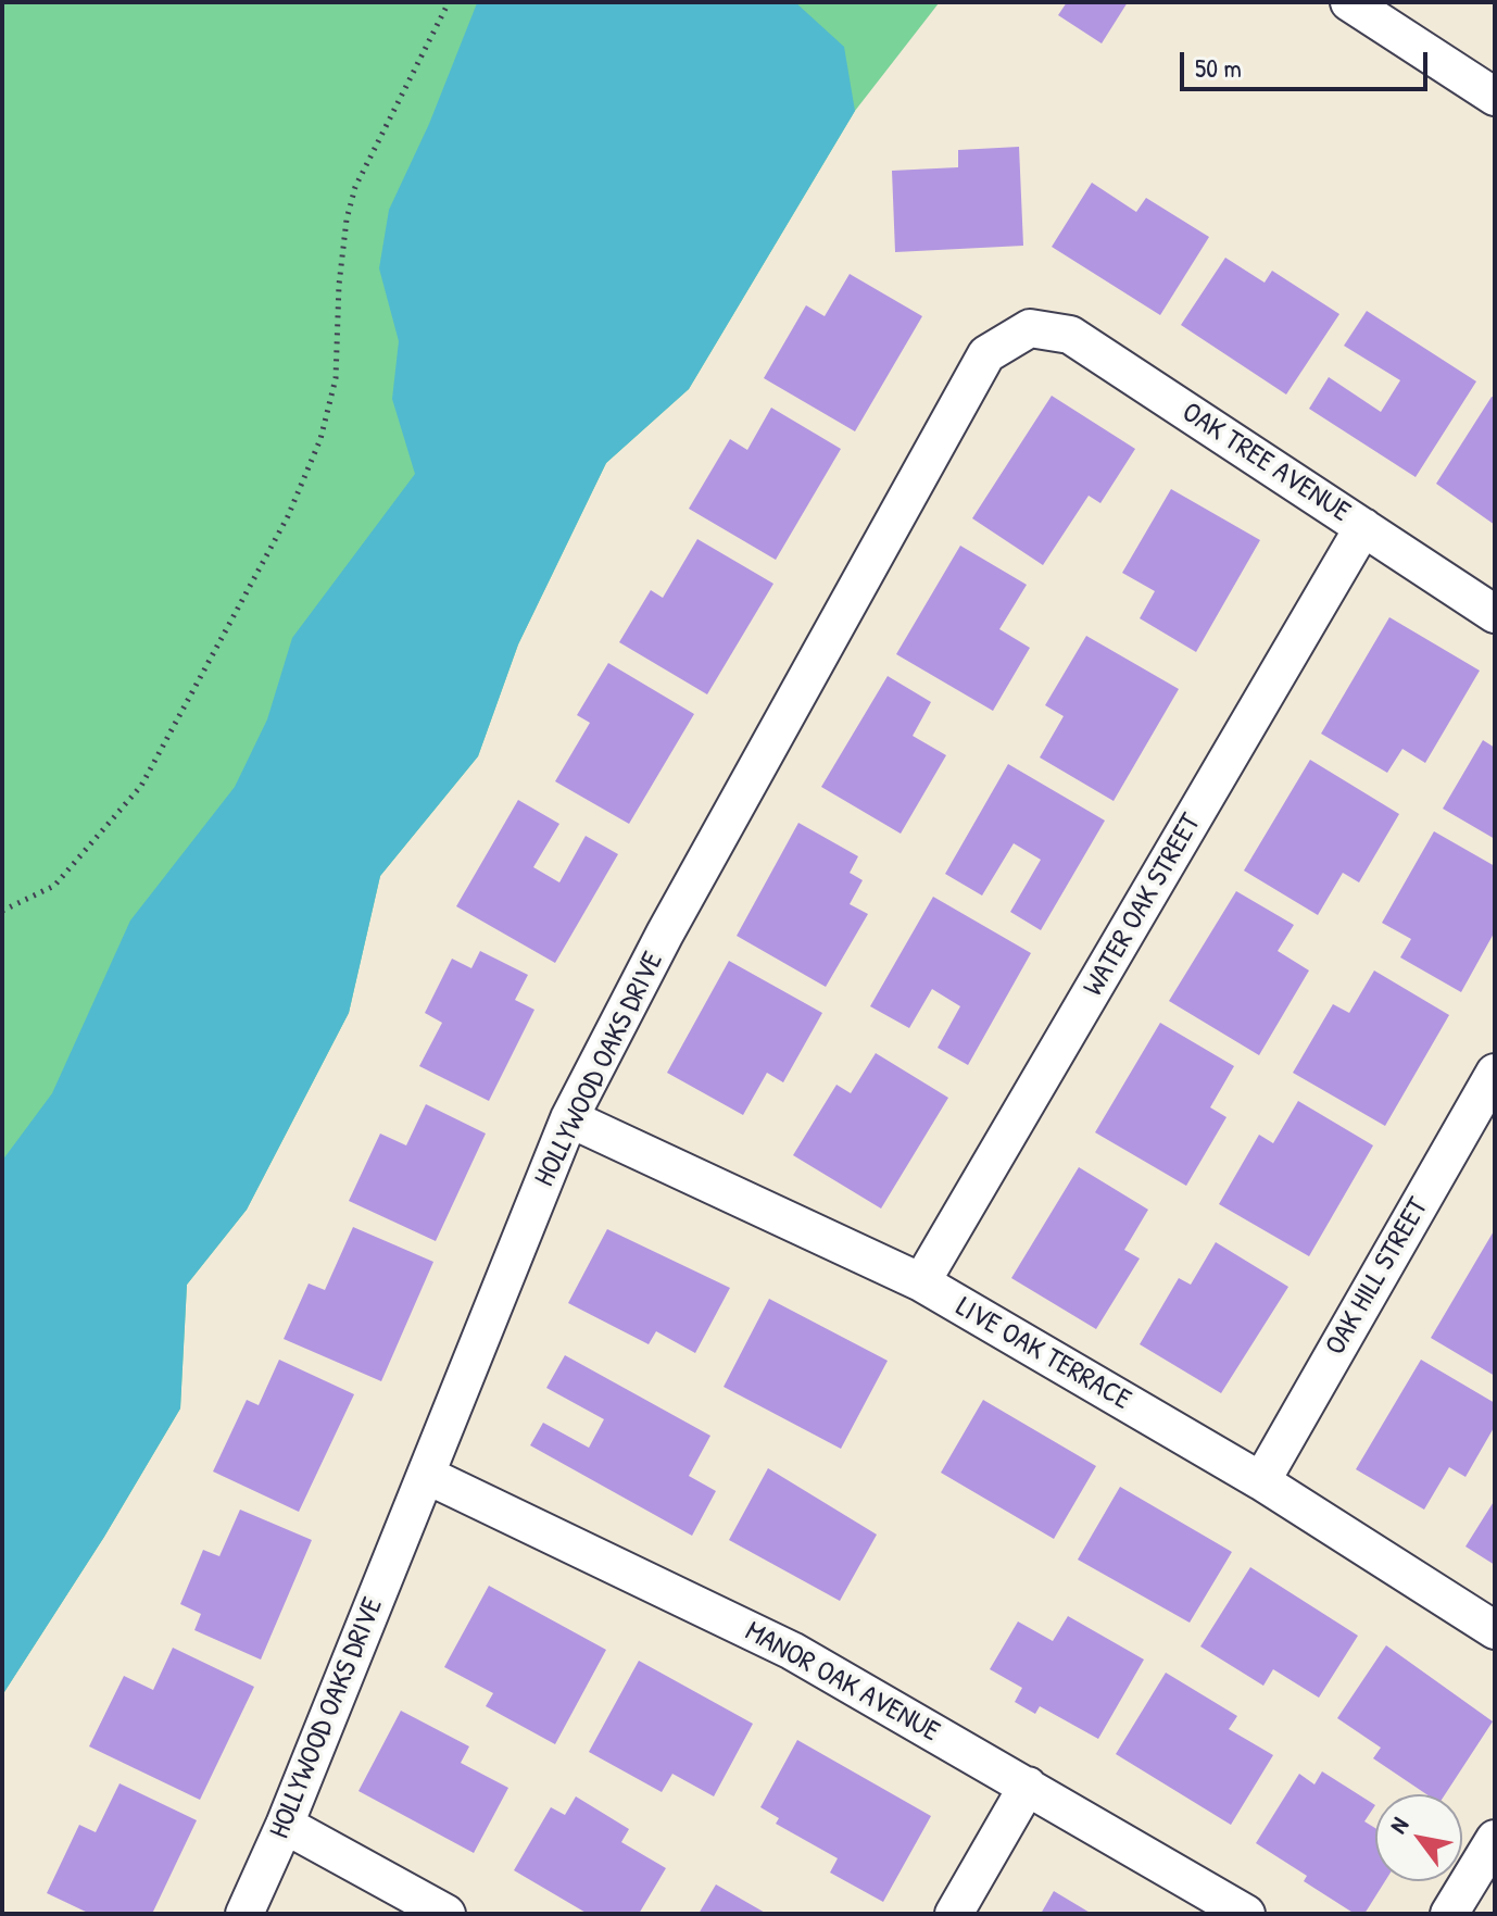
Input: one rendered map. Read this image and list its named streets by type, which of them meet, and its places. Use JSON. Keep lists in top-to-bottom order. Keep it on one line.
{"streets":{"street":["OAK TREE AVENUE","WATER OAK STREET","HOLLYWOOD OAKS DRIVE","OAK HILL STREET","LIVE OAK TERRACE","MANOR OAK AVENUE"]},"crossings":[["OAK TREE AVENUE","WATER OAK STREET"],["OAK TREE AVENUE","HOLLYWOOD OAKS DRIVE"],["WATER OAK STREET","LIVE OAK TERRACE"],["HOLLYWOOD OAKS DRIVE","LIVE OAK TERRACE"],["HOLLYWOOD OAKS DRIVE","MANOR OAK AVENUE"],["OAK HILL STREET","LIVE OAK TERRACE"]],"scale_bar":"50 m","north":"top left"}
